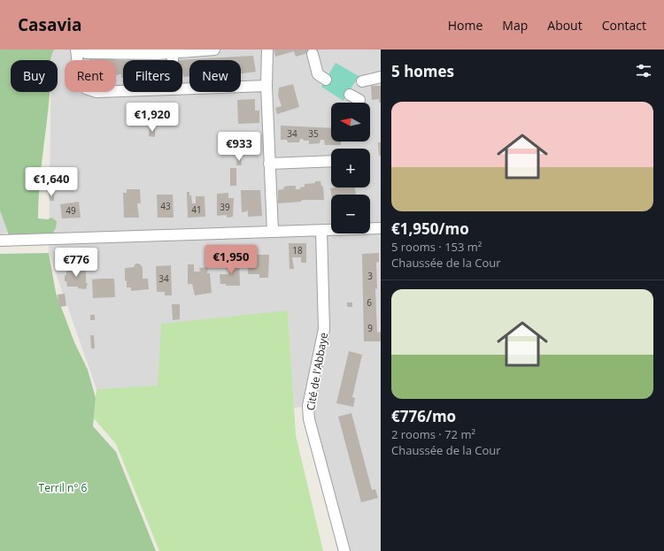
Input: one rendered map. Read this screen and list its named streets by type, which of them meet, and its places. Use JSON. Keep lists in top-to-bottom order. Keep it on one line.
{"streets":{"street":["Cité de l'Abbaye"]},"parks":["Terril n° 6"],"house_numbers":["34","35","43","39","41","49","18","3","34","6","9"],"north":"left","page":{"header":"Casavia","nav":["Home","Map","About","Contact"],"heading":"5 homes","chip":["Buy","Rent","Filters","New"],"list":[{"name":"€1,950/mo","note":"5 rooms · 153 m² · Chaussée de la Cour"},{"name":"€776/mo","note":"2 rooms · 72 m² · Chaussée de la Cour"}],"map_buttons":["+","−"],"price":["€1,920","€933","€1,640","€1,950","€776"]}}
